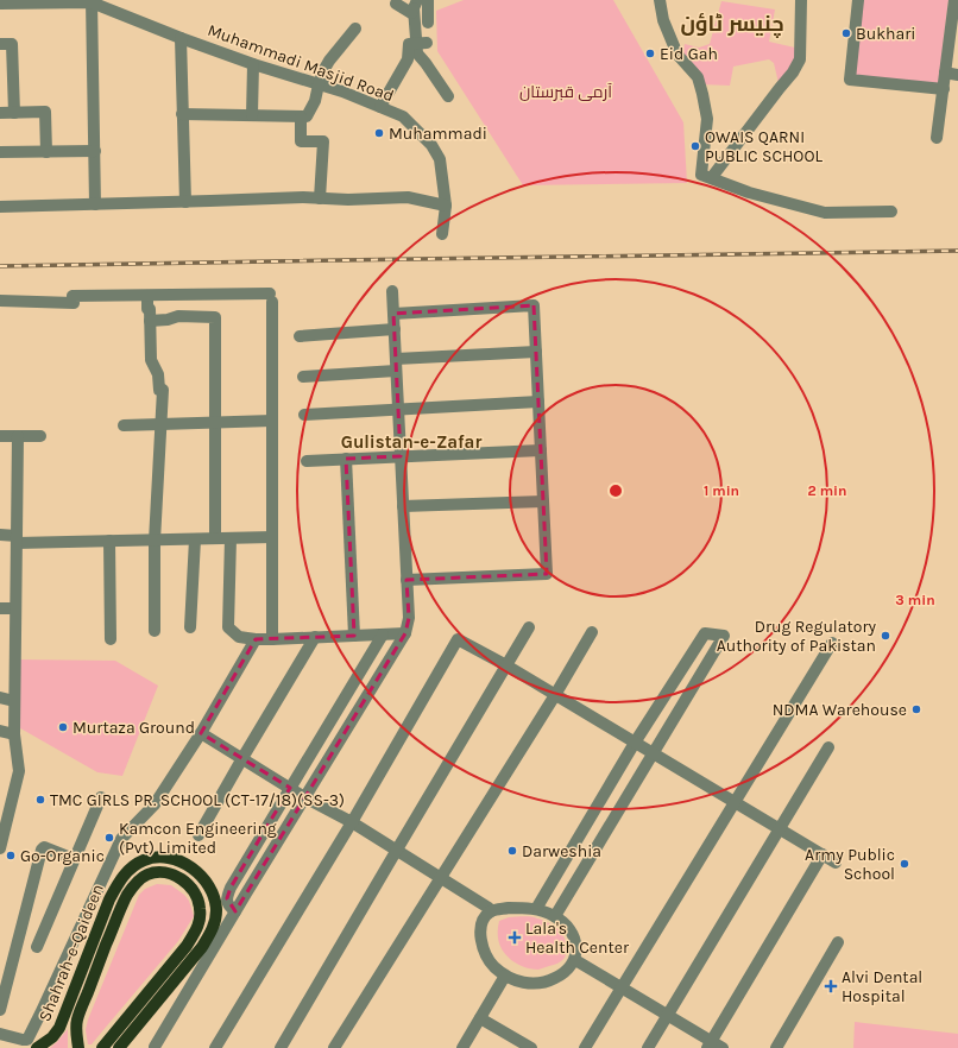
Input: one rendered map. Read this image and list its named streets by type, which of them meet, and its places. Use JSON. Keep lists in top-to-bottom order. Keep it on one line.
{"streets":{"main road":["Shahrah-e-Qaideen"],"street":["Muhammadi Masjid Road"]},"districts":["چنیسر ٹاؤن","Gulistan-e-Zafar"],"parks":["آرمی قبرستان"],"places":{"other":["Bukhari","Eid Gah","Muhammadi","OWAIS QARNI PUBLIC SCHOOL","Drug Regulatory Authority of Pakistan","NDMA Warehouse","Murtaza Ground","TMC GIRLS PR. SCHOOL (CT-17/18)(SS-3)","Kamcon Engineering (Pvt) Limited","Darweshia","Go-Organic","Army Public School"],"health":["Lala's Health Center","Alvi Dental Hospital"]},"rings":["1 min","2 min","3 min"]}
